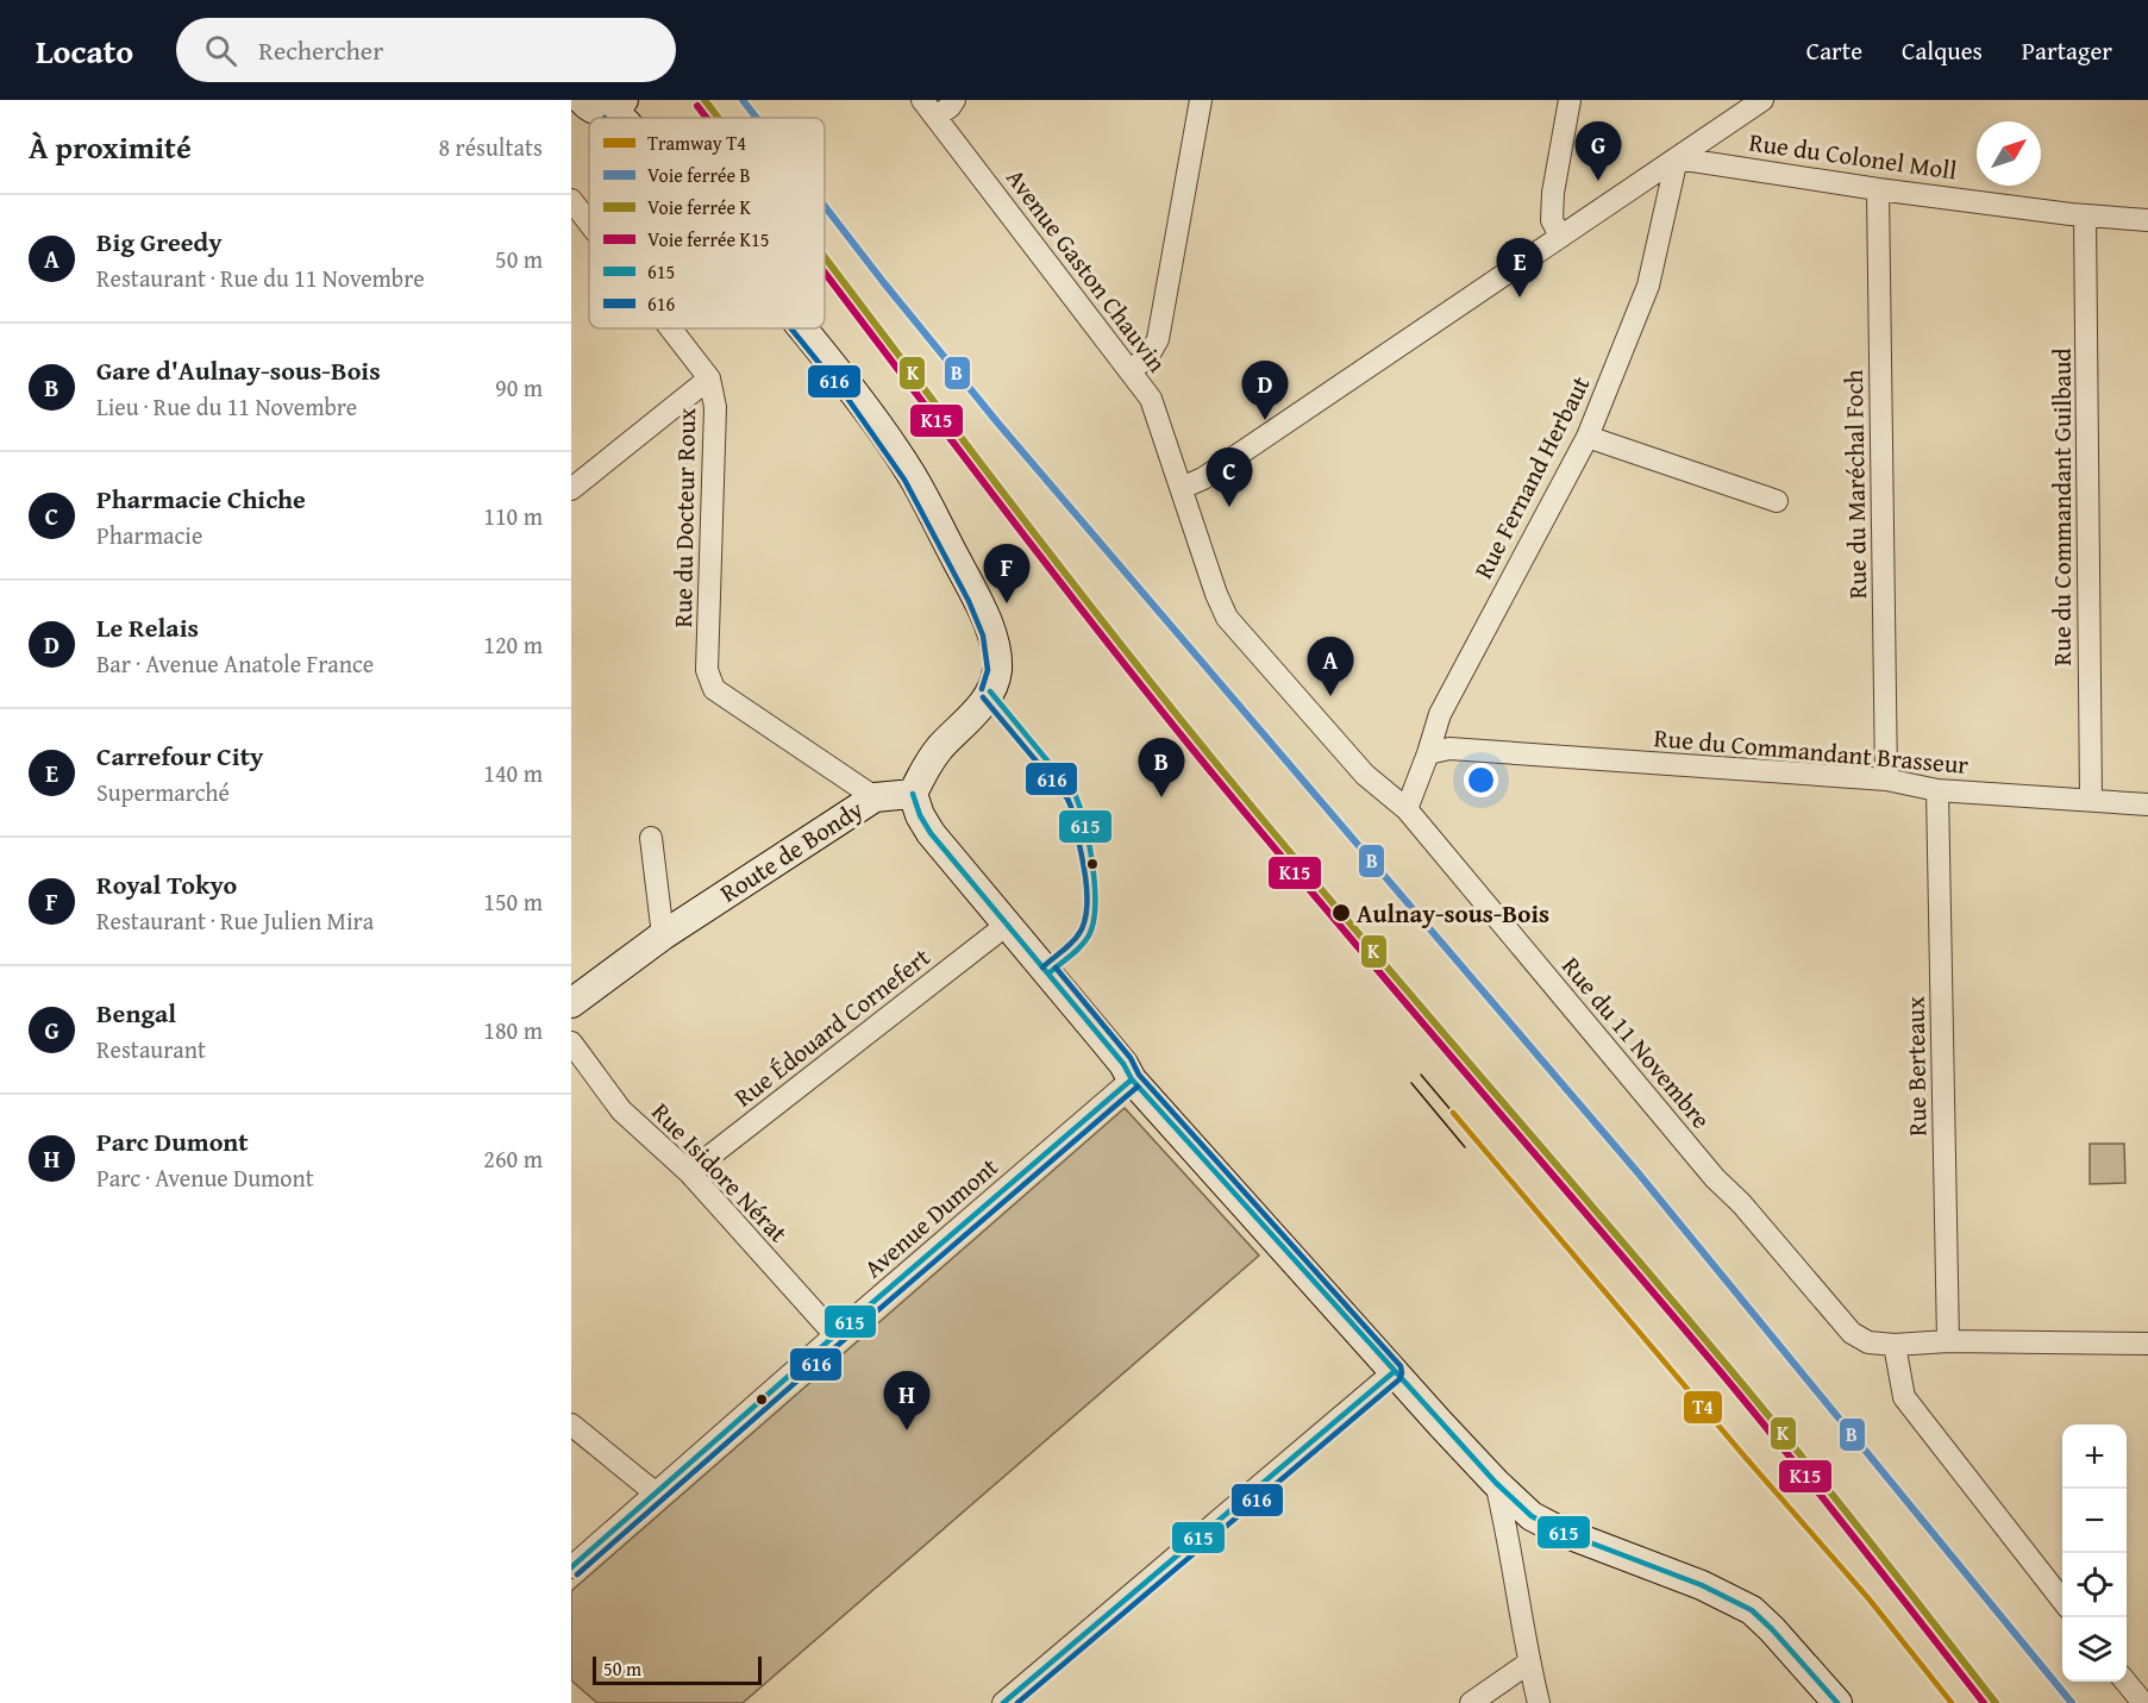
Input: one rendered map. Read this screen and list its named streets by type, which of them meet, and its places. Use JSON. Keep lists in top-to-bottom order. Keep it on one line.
{"streets":{"street":["Rue du Colonel Moll","Avenue Gaston Chauvin","Rue Fernand Herbaut","Rue du Maréchal Foch","Rue du Commandant Guilbaud","Rue du Docteur Roux","Rue du Commandant Brasseur","Route de Bondy","Rue Édouard Cornefert","Rue du 11 Novembre","Rue Berteaux","Rue Isidore Nérat","Avenue Dumont"]},"crossings":[["Rue du Colonel Moll","Rue Fernand Herbaut"],["Rue du Colonel Moll","Rue du Maréchal Foch"],["Rue du Colonel Moll","Rue du Commandant Guilbaud"],["Avenue Gaston Chauvin","Rue du 11 Novembre"],["Rue Fernand Herbaut","Rue du Commandant Brasseur"],["Rue Fernand Herbaut","Rue du 11 Novembre"],["Rue du Maréchal Foch","Rue du Commandant Brasseur"],["Rue du Commandant Guilbaud","Rue du Commandant Brasseur"],["Rue du Docteur Roux","Route de Bondy"],["Rue du Commandant Brasseur","Rue Berteaux"],["Rue Édouard Cornefert","Rue Isidore Nérat"],["Rue du 11 Novembre","Rue Berteaux"],["Rue Isidore Nérat","Avenue Dumont"]],"places":["Aulnay-sous-Bois"],"lines":["rail line B","rail line K","rail line K15","transit line 616","transit line 615","tram line T4"],"legend":["Tramway T4","Voie ferrée B","Voie ferrée K","Voie ferrée K15","615","616"],"scale_bar":"50 m","north":"top right","page":{"header":"Locato","search":"Rechercher","nav":["Carte","Calques","Partager"],"heading":["À proximité","8 résultats"],"pins":["G","E","D","C","F","A","B","H"],"list":[{"mark":"A","name":"Big Greedy","note":"Restaurant · Rue du 11 Novembre","value":"50 m"},{"mark":"B","name":"Gare d'Aulnay-sous-Bois","note":"Lieu · Rue du 11 Novembre","value":"90 m"},{"mark":"C","name":"Pharmacie Chiche","note":"Pharmacie","value":"110 m"},{"mark":"D","name":"Le Relais","note":"Bar · Avenue Anatole France","value":"120 m"},{"mark":"E","name":"Carrefour City","note":"Supermarché","value":"140 m"},{"mark":"F","name":"Royal Tokyo","note":"Restaurant · Rue Julien Mira","value":"150 m"},{"mark":"G","name":"Bengal","note":"Restaurant","value":"180 m"},{"mark":"H","name":"Parc Dumont","note":"Parc · Avenue Dumont","value":"260 m"}],"map_buttons":["+","−"],"scale":"50 m"}}
